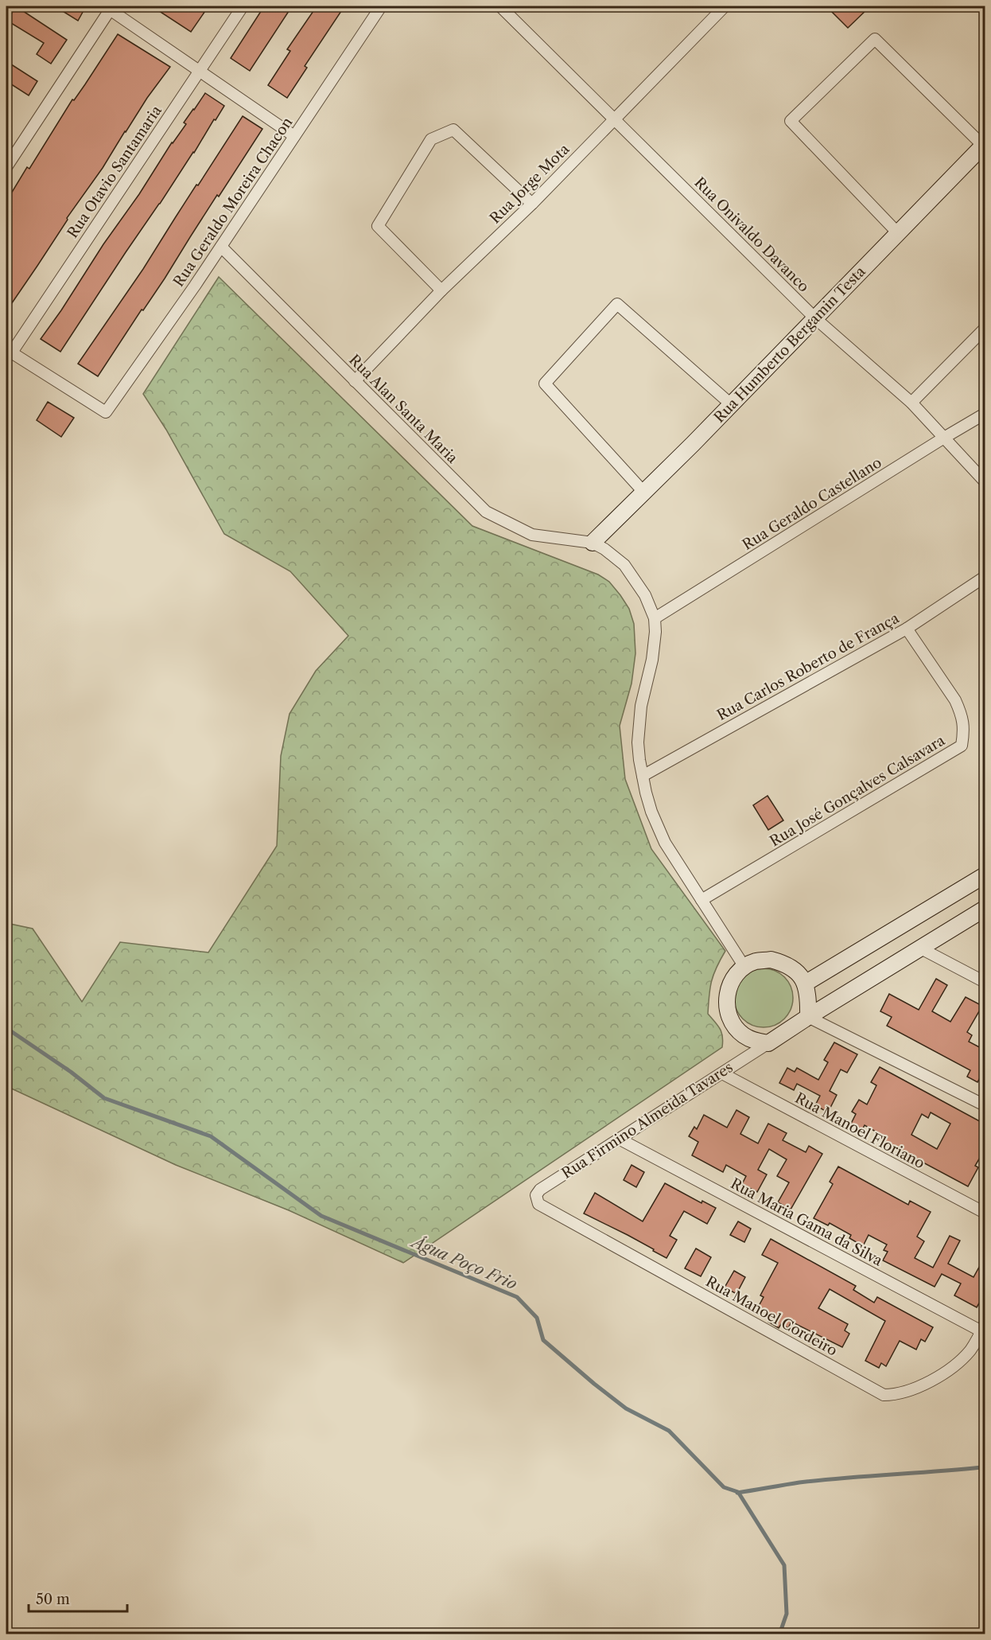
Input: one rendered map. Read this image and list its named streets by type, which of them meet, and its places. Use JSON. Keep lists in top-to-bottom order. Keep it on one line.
{"streets":{"street":["Rua Otavio Santamaria","Rua Jorge Mota","Rua Geraldo Moreira Chacon","Rua Onivaldo Davanco","Rua Humberto Bergamin Testa","Rua Alan Santa Maria","Rua Geraldo Castellano","Rua Carlos Roberto de França","Rua José Gonçalves Calsavara","Rua Firmino Almeida Tavares","Rua Manoel Floriano","Rua Maria Gama da Silva","Rua Manoel Cordeiro"]},"crossings":[["Rua Otavio Santamaria","Rua Geraldo Moreira Chacon"],["Rua Jorge Mota","Rua Onivaldo Davanco"],["Rua Jorge Mota","Rua Alan Santa Maria"],["Rua Geraldo Moreira Chacon","Rua Alan Santa Maria"],["Rua Onivaldo Davanco","Rua Humberto Bergamin Testa"],["Rua Onivaldo Davanco","Rua Geraldo Castellano"],["Rua Humberto Bergamin Testa","Rua Alan Santa Maria"],["Rua Carlos Roberto de França","Rua José Gonçalves Calsavara"],["Rua Firmino Almeida Tavares","Rua Manoel Floriano"],["Rua Firmino Almeida Tavares","Rua Maria Gama da Silva"],["Rua Firmino Almeida Tavares","Rua Manoel Cordeiro"],["Rua Maria Gama da Silva","Rua Manoel Cordeiro"]],"water":["Água Poço Frio"],"scale_bar":"50 m"}
